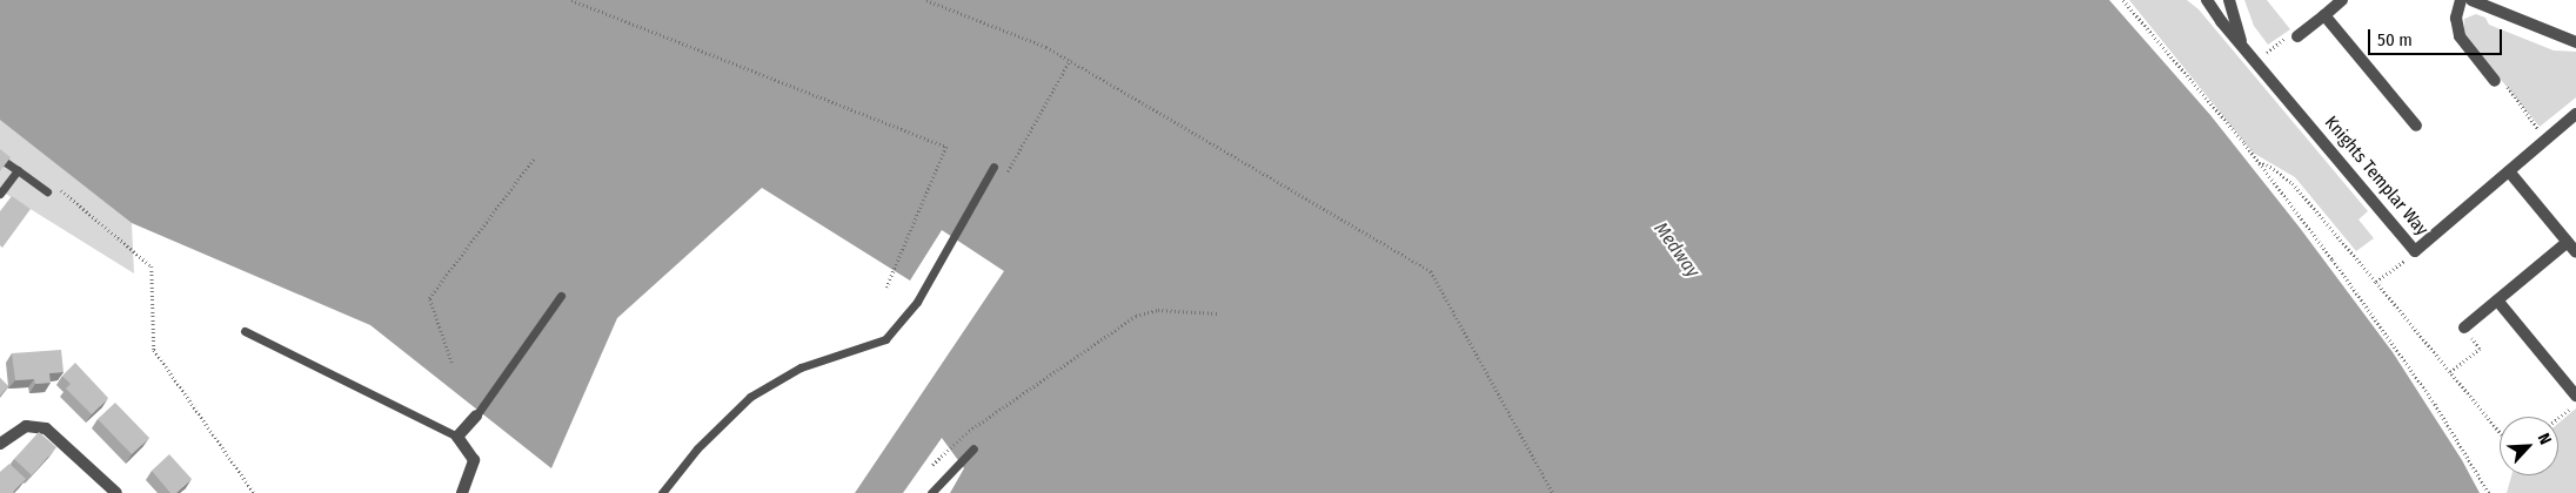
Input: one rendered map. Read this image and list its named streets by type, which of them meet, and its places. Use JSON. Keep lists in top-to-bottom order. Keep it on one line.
{"streets":{"street":["Knights Templar Way"]},"water":["Medway"],"scale_bar":"50 m","north":"top right"}
